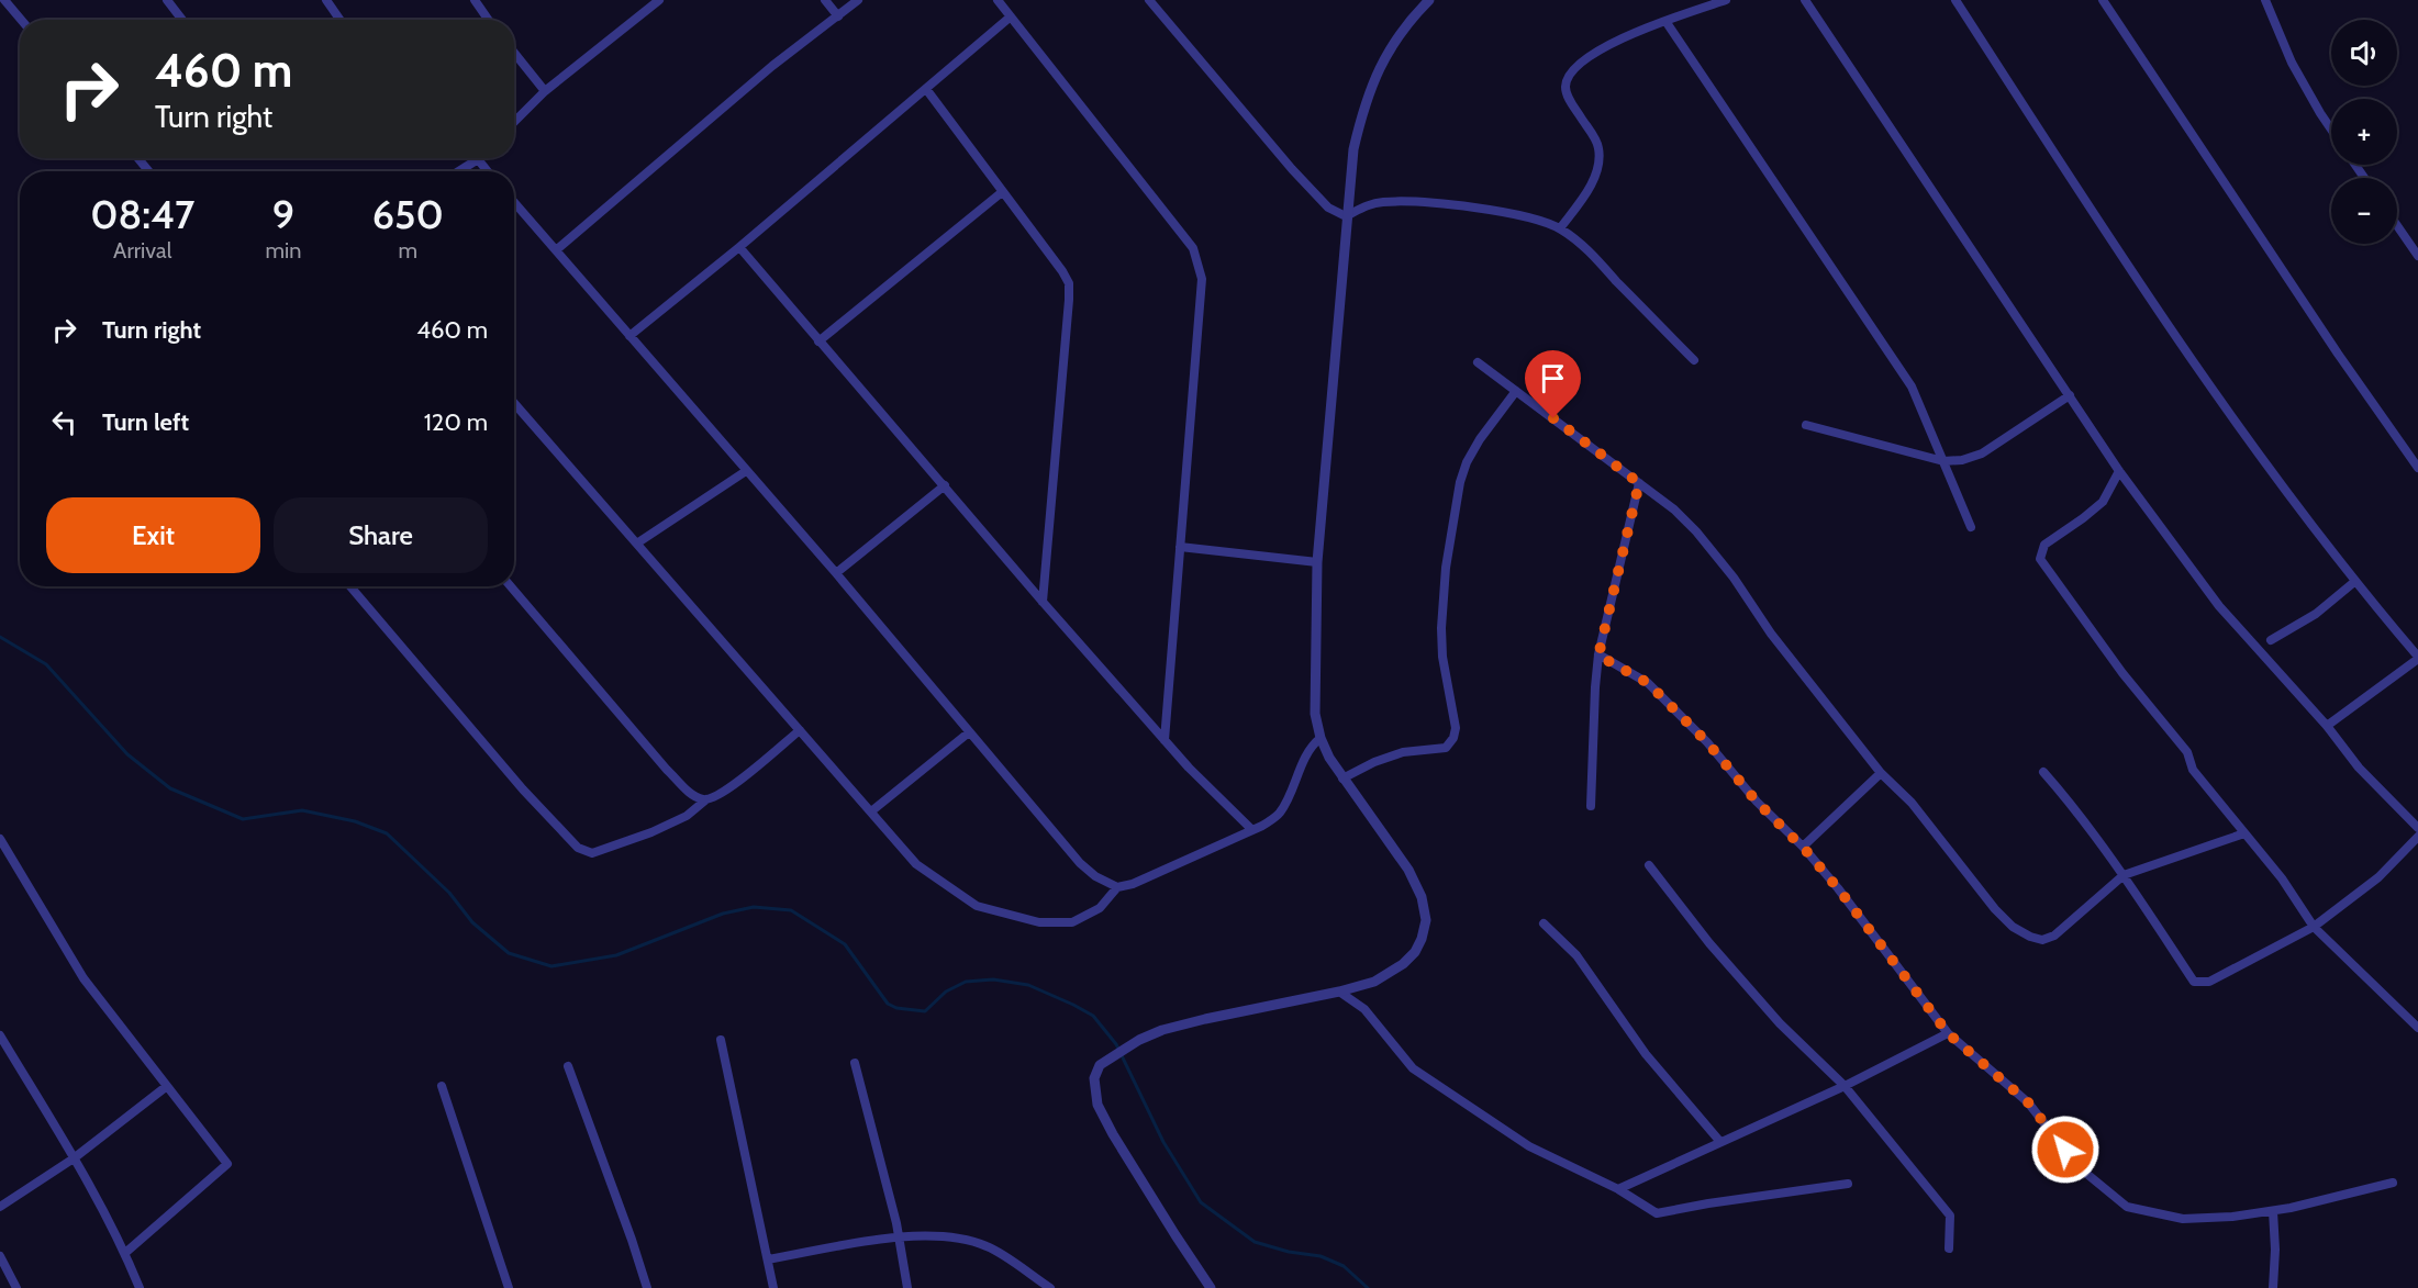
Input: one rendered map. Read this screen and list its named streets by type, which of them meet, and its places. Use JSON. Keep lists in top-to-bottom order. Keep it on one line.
{"page":{"map_buttons":["+","−"],"turn":["460 m","Turn right"],"eta":["08:47","Arrival","9","min","650","m"],"list":[{"name":"Turn right","value":"460 m"},{"name":"Turn left","value":"120 m"}],"buttons":["Exit","Share"]}}
